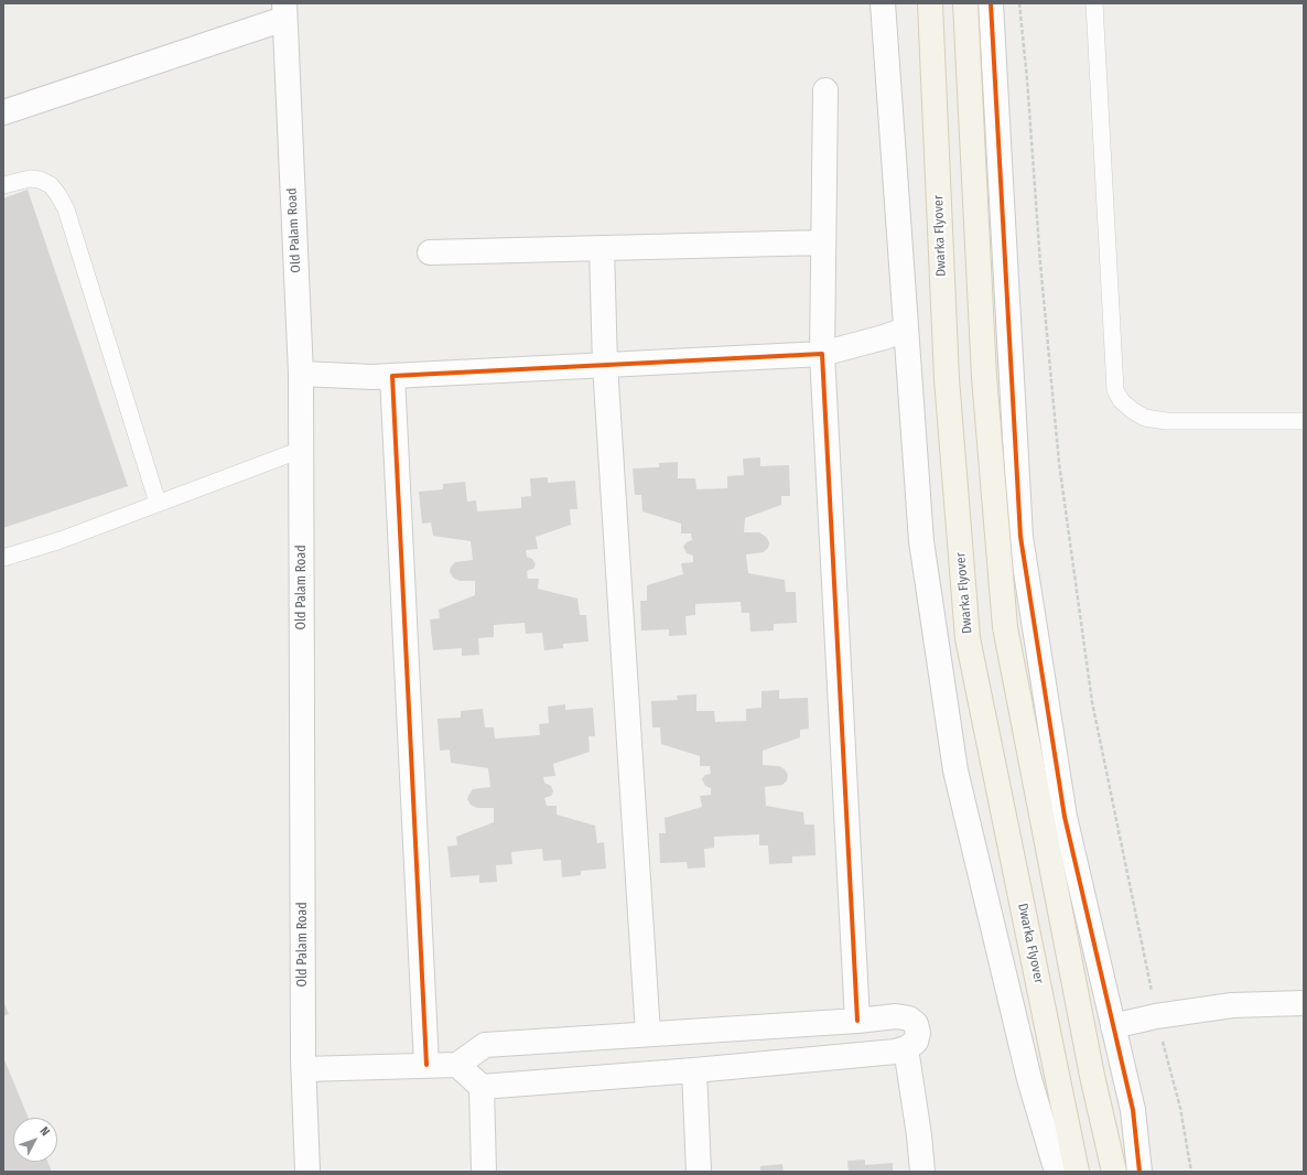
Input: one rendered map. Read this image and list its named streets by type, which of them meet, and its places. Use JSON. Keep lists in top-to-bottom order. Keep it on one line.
{"streets":{"main road":["Dwarka Flyover"],"street":["Old Palam Road"]},"north":"top right"}
